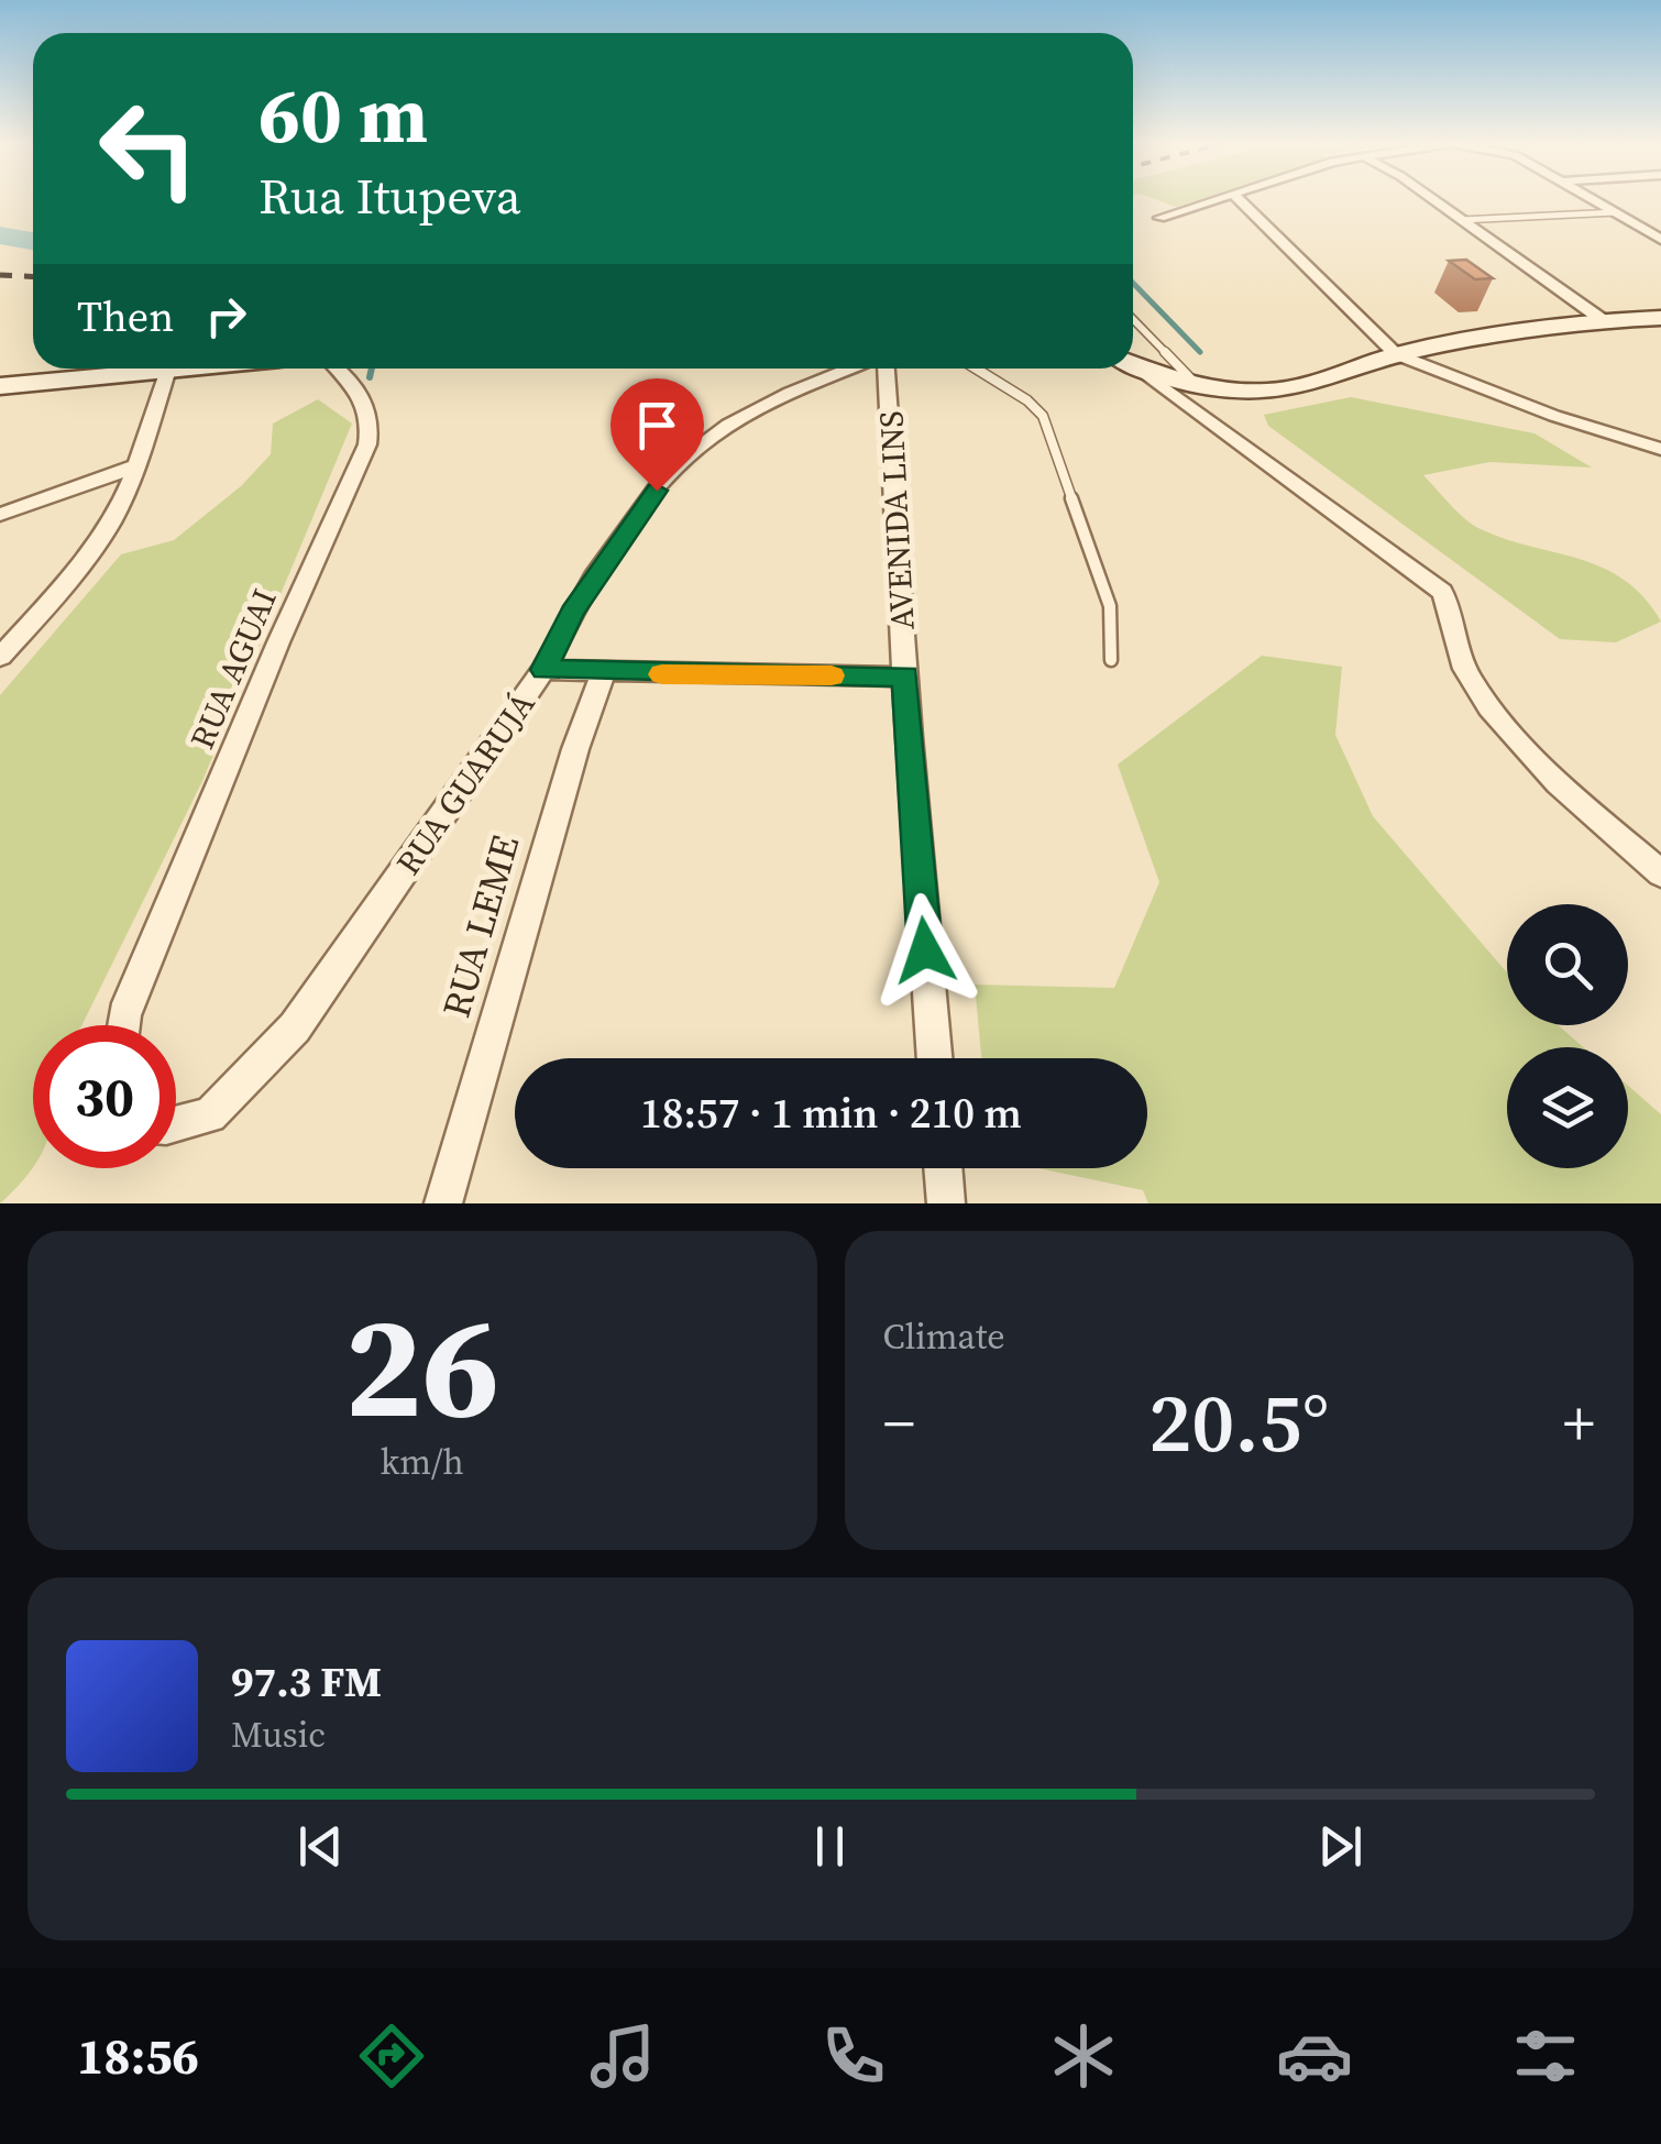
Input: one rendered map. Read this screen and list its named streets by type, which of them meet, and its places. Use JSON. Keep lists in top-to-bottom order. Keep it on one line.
{"streets":{"street":["AVENIDA LINS","RUA AGUAI","RUA GUARUJÁ","RUA LEME"]},"page":{"turn":["60 m","Rua Itupeva"],"then":"Then","limit":"30","trip":"18:57 · 1 min · 210 m","tile":[["26","km/h"],"Climate"],"heat":["−","20.5°","+"],"song":["97.3 FM","Music"],"tabs":"18:56"}}
